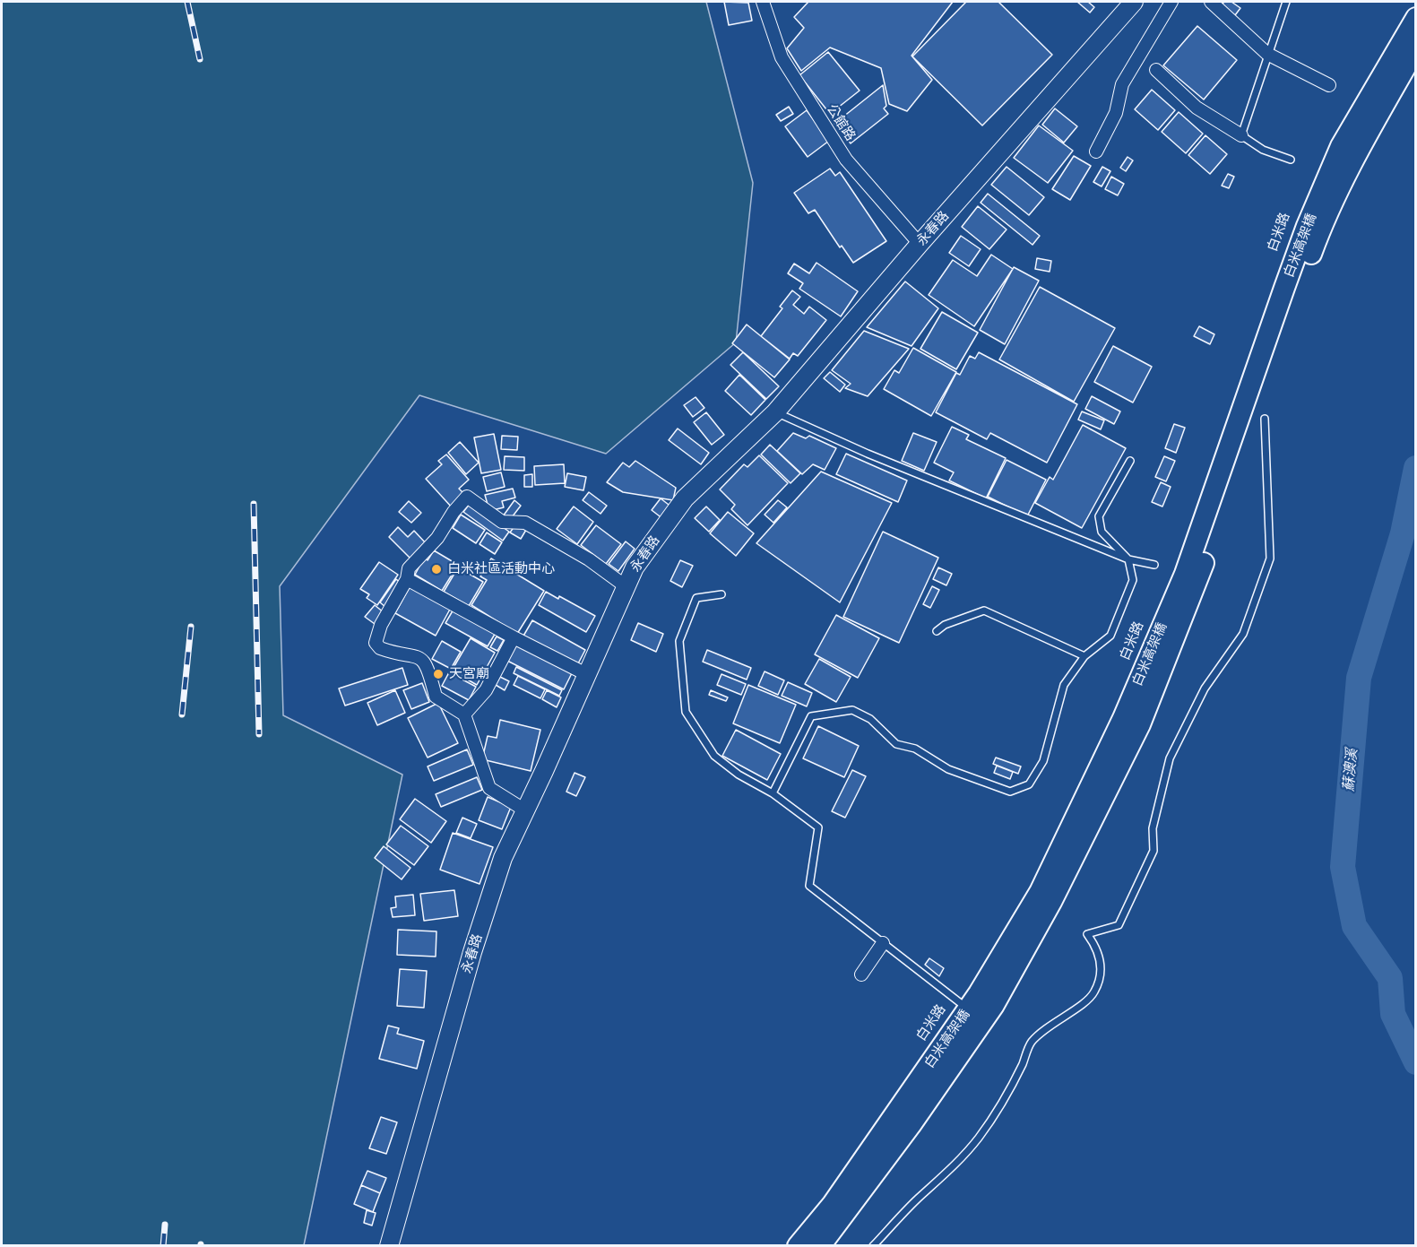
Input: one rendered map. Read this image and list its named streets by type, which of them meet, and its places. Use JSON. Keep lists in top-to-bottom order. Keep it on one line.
{"streets":{"main road":["白米高架橋"],"street":["公館路","永春路","白米路"]},"crossings":[["公館路","永春路"]],"water":["蘇澳溪"],"places":["白米社區活動中心","天宮廟"]}
